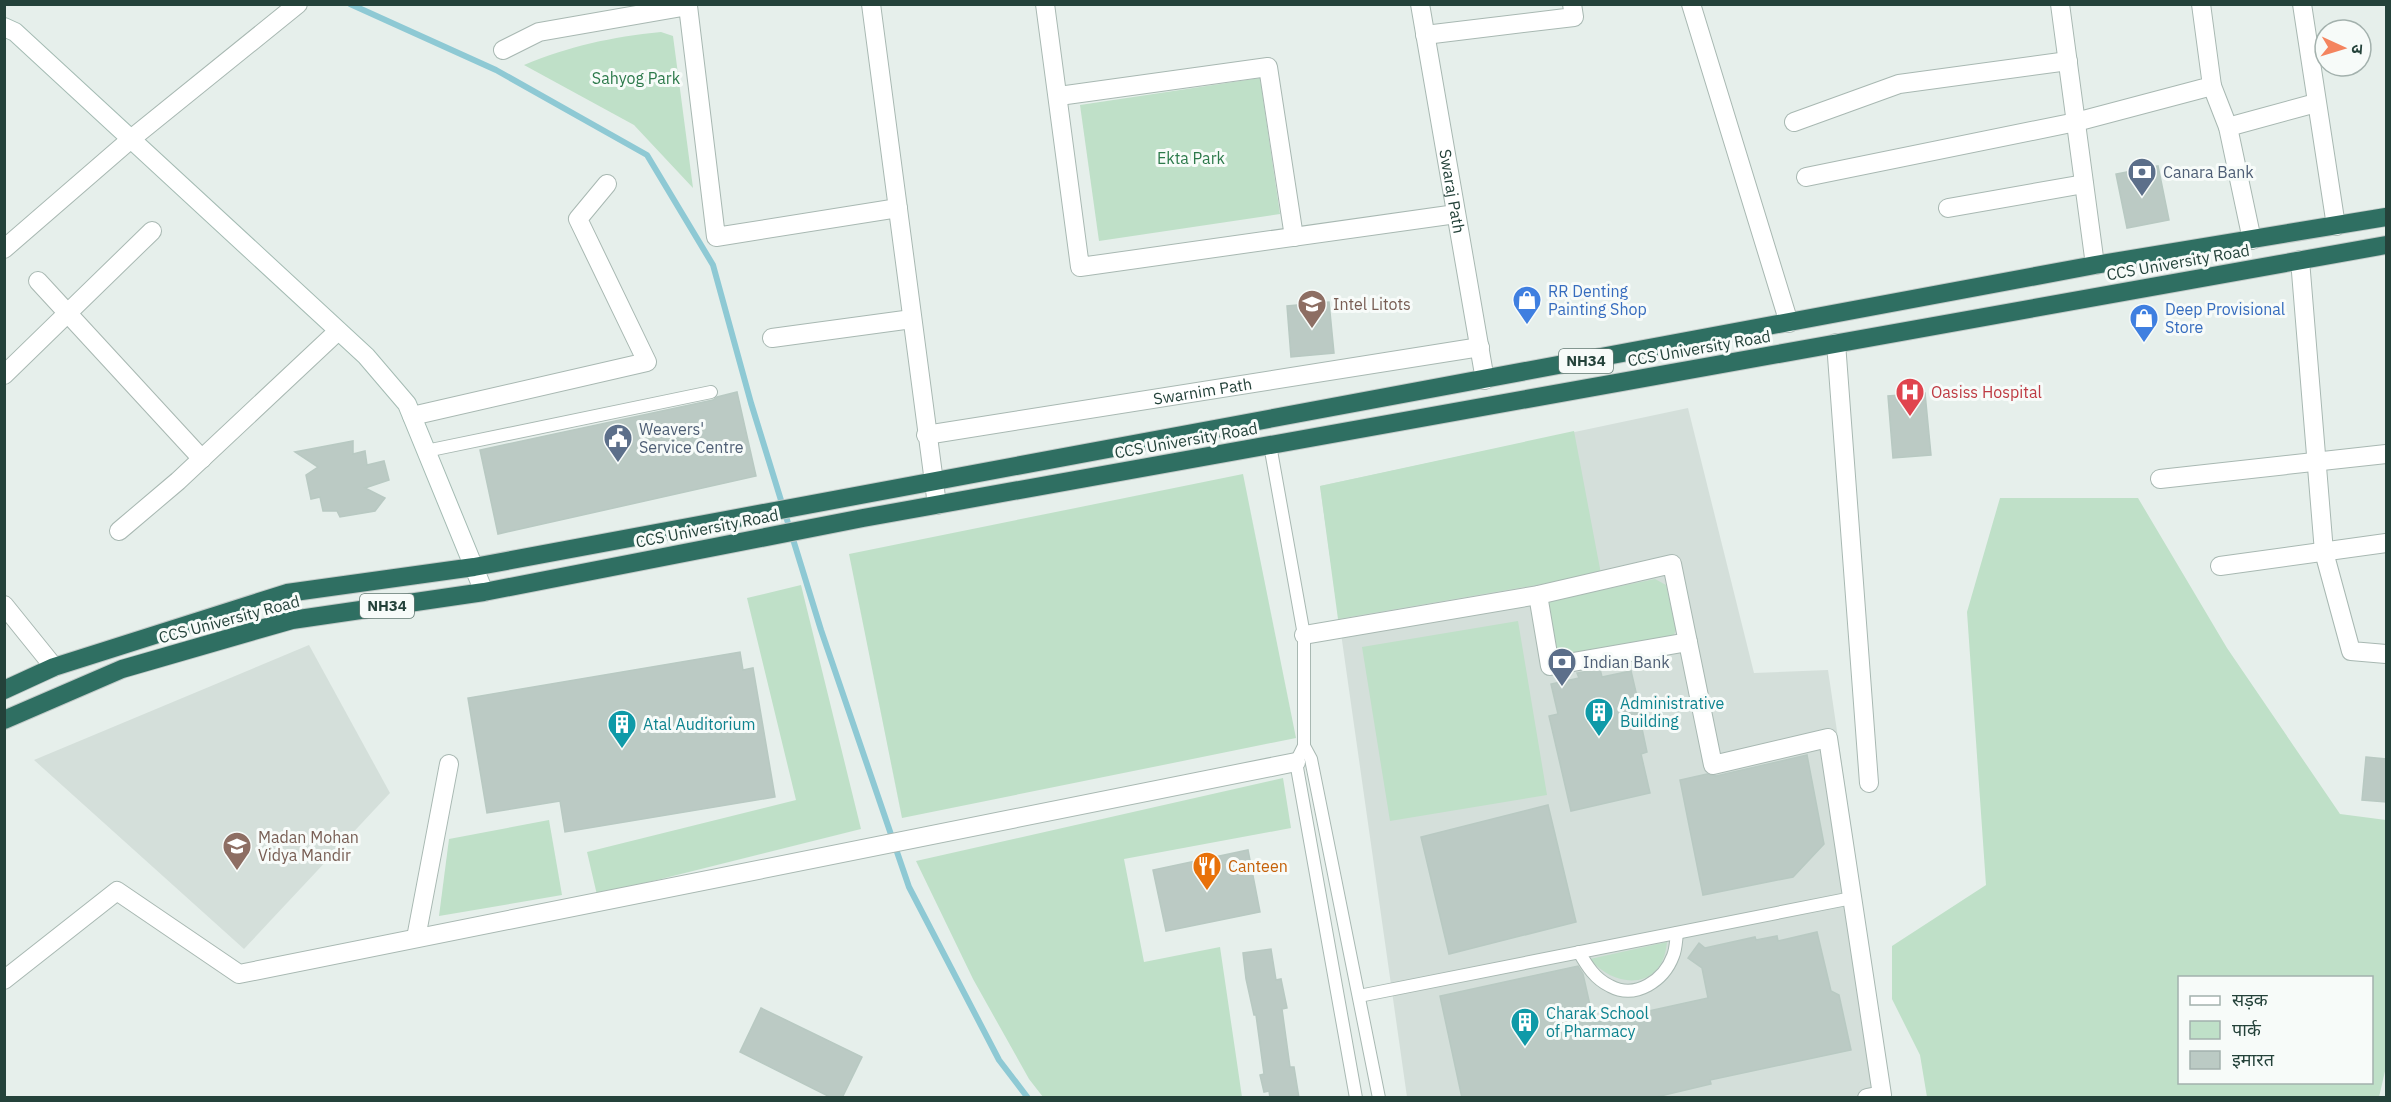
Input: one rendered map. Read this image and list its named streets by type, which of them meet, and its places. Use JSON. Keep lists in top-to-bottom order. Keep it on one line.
{"streets":{"highway":["CCS University Road","NH34"],"street":["Swaraj Path","Swarnim Path"]},"crossings":[["Swaraj Path","CCS University Road"],["Swaraj Path","Swarnim Path"]],"parks":["Sahyog Park","Ekta Park"],"places":{"bank":["Canara Bank","Indian Bank"],"shop":["RR Denting Painting Shop","Deep Provisional Store"],"school or university":["Intel Litots","Madan Mohan Vidya Mandir"],"hospital":["Oasiss Hospital"],"public building":["Weavers' Service Centre"],"building":["Administrative Building","Atal Auditorium","Charak School of Pharmacy"],"restaurant":["Canteen"]},"legend":["सड़क","पार्क","इमारत"],"north":"right"}
